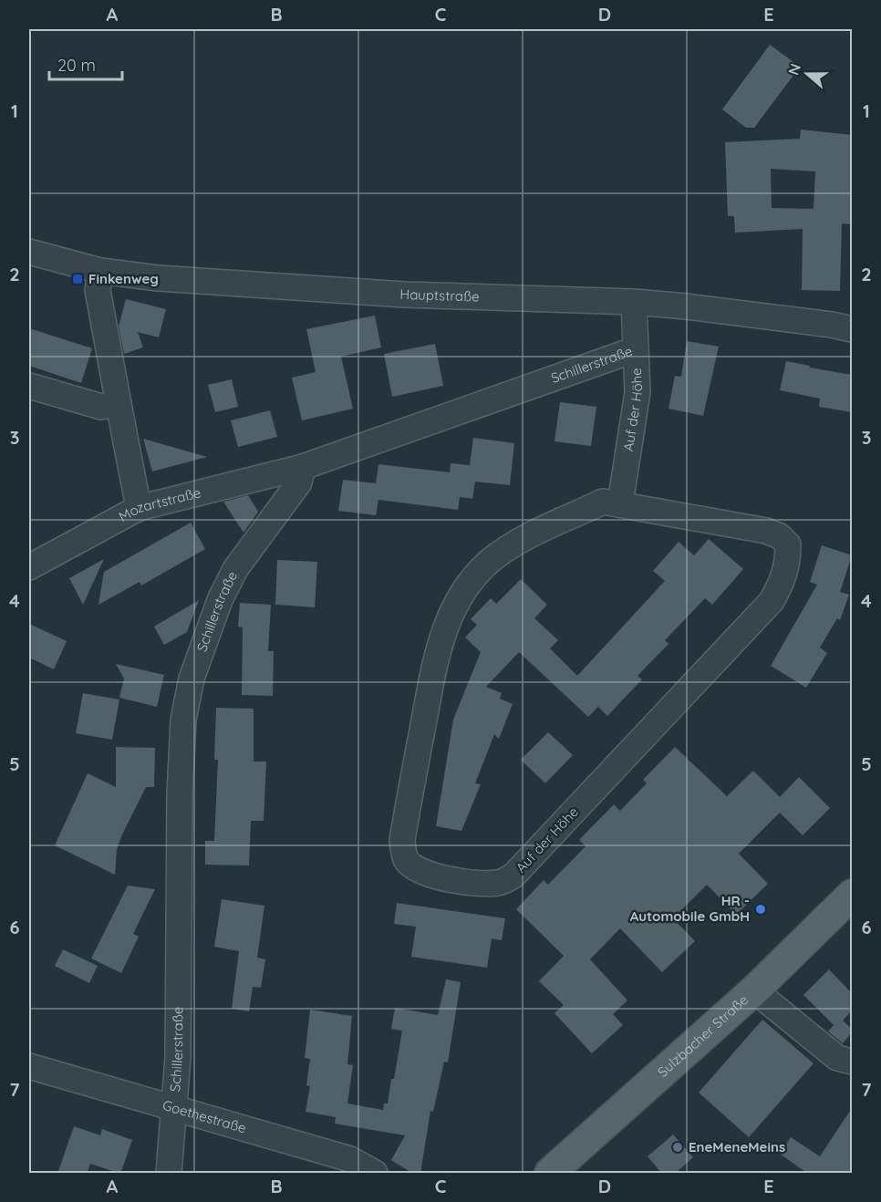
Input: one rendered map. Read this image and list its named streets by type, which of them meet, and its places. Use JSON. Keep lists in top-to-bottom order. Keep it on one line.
{"streets":{"main road":["Sulzbacher Straße"],"street":["Hauptstraße","Schillerstraße","Auf der Höhe","Mozartstraße","Goethestraße"]},"crossings":[["Hauptstraße","Schillerstraße"],["Schillerstraße","Auf der Höhe"],["Schillerstraße","Mozartstraße"],["Schillerstraße","Goethestraße"]],"places":{"transit":["Finkenweg"],"other":["HR - Automobile GmbH","EneMeneMeins"]},"scale_bar":"20 m","north":"left","grid":{"columns":["A","B","C","D","E"],"rows":["1","2","3","4","5","6","7"]}}
